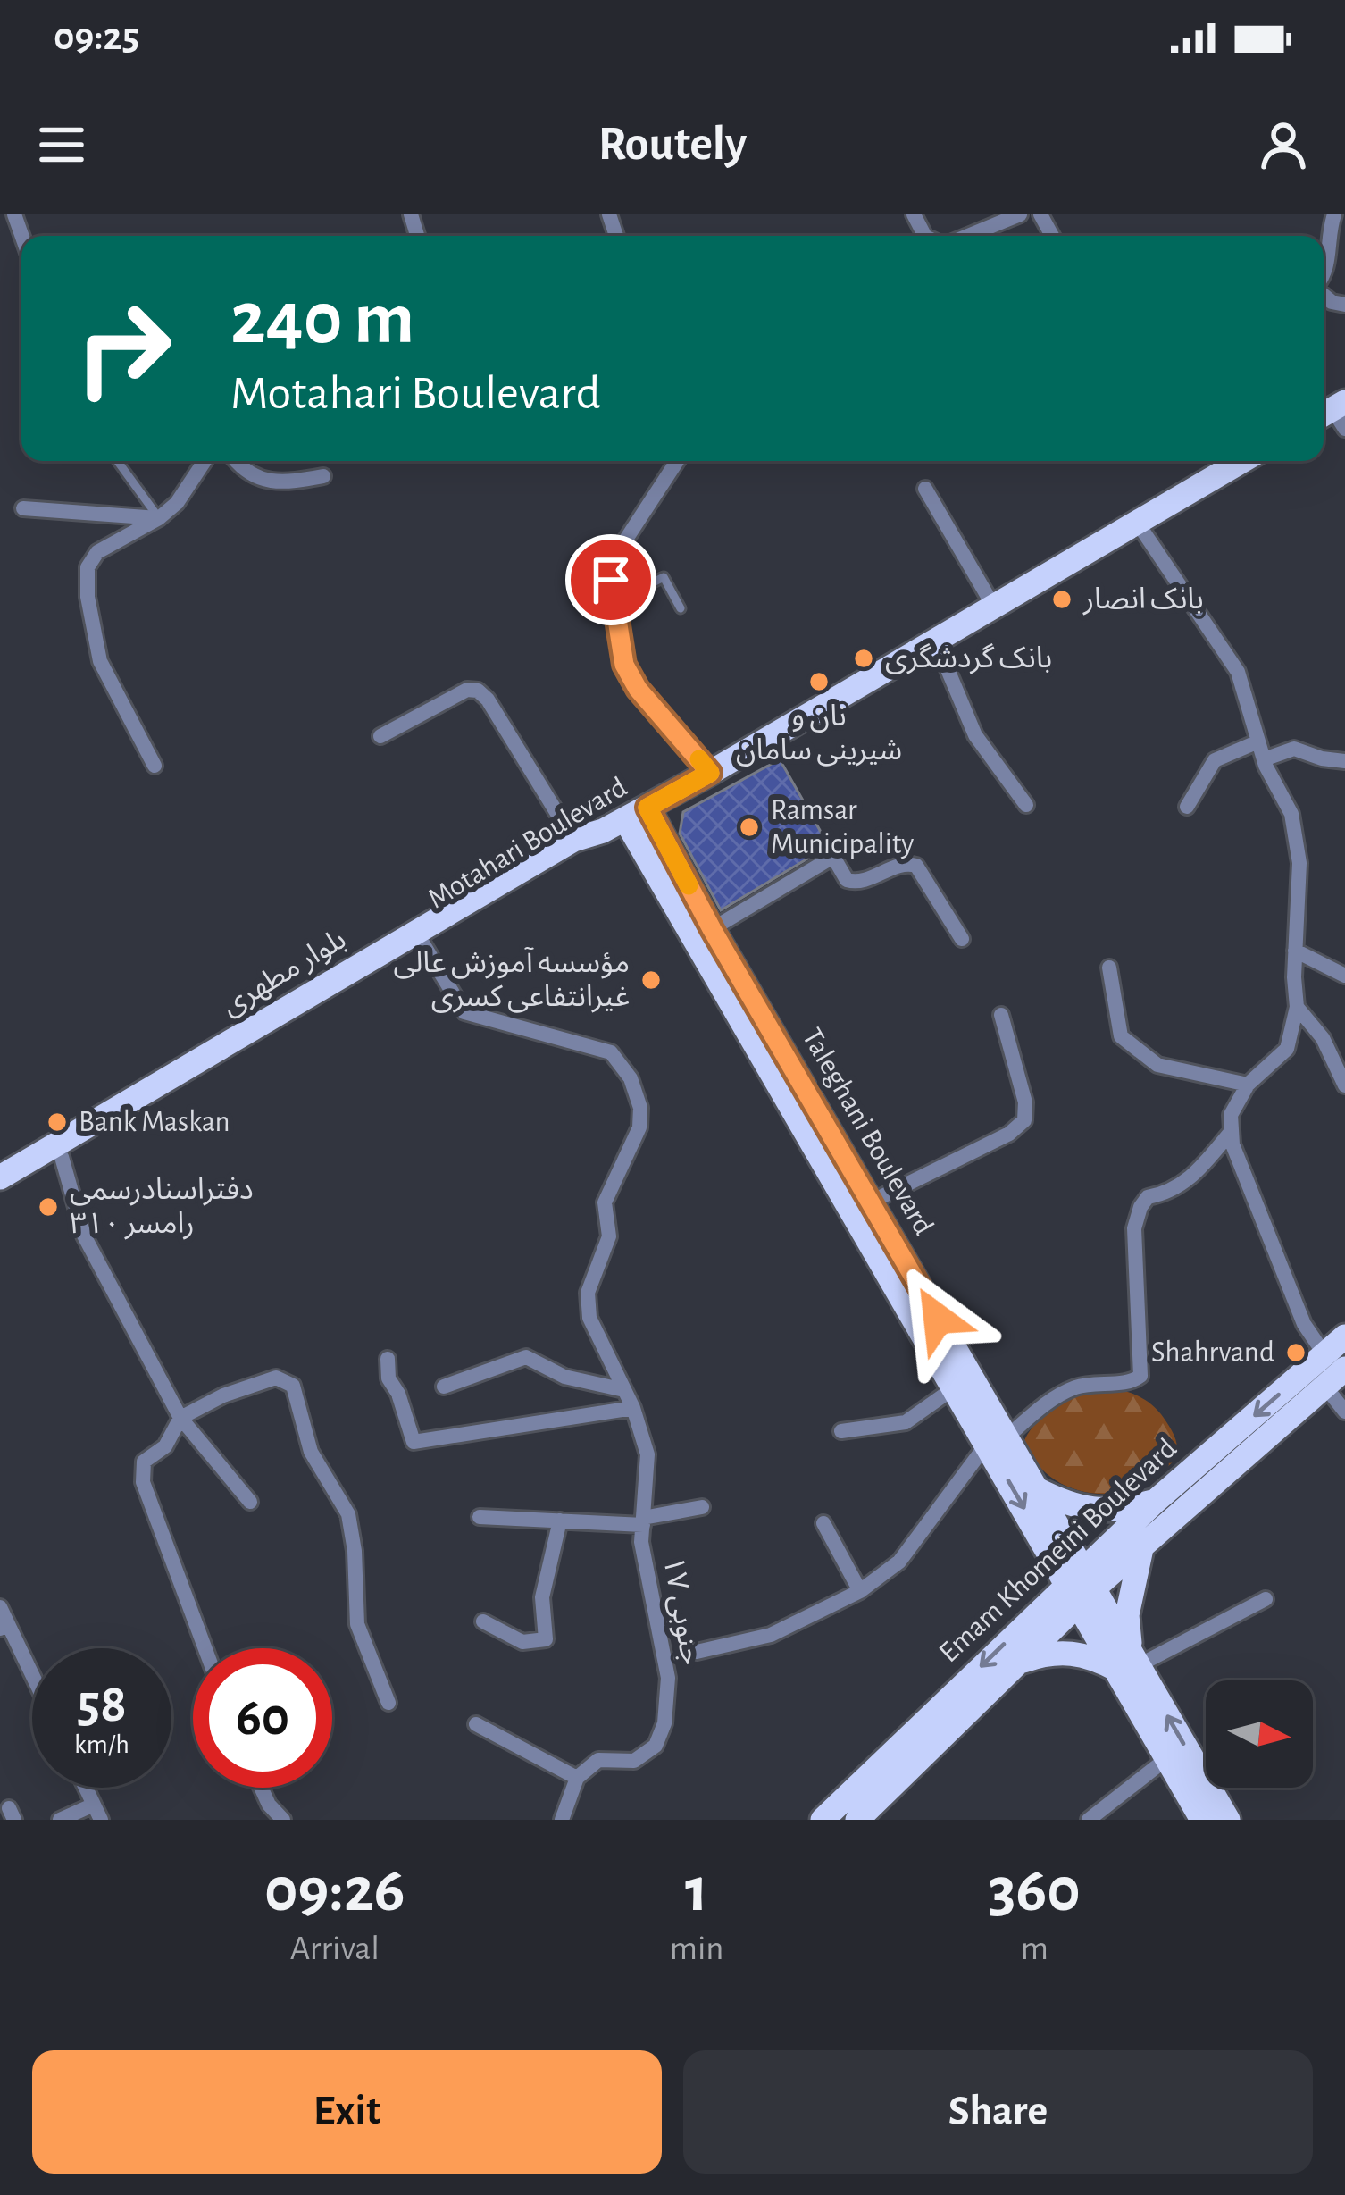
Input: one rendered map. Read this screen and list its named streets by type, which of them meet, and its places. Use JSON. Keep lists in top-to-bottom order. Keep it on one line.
{"streets":{"main road":["Motahari Boulevard","بلوار مطهری","Taleghani Boulevard","Emam Khomeini Boulevard"],"street":["جنوبی ۱۷"]},"crossings":[["Motahari Boulevard","بلوار مطهری"],["Motahari Boulevard","Taleghani Boulevard"],["بلوار مطهری","Taleghani Boulevard"],["Taleghani Boulevard","Emam Khomeini Boulevard"]],"places":["بانک انصار","بانک گردشگری","نان و شیرینی سامان","Ramsar Municipality","مؤسسه آموزش عالی غیرانتفاعی کسری","Bank Maskan","دفتراسنادرسمی ۳۱۰ رامسر","Shahrvand"],"north":"right","page":{"status":"09:25","header":"Routely","turn":["240 m","Motahari Boulevard"],"speed":"58 km/h","limit":"60","eta":["09:26","Arrival","1","min","360","m"],"buttons":["Exit","Share"]}}
